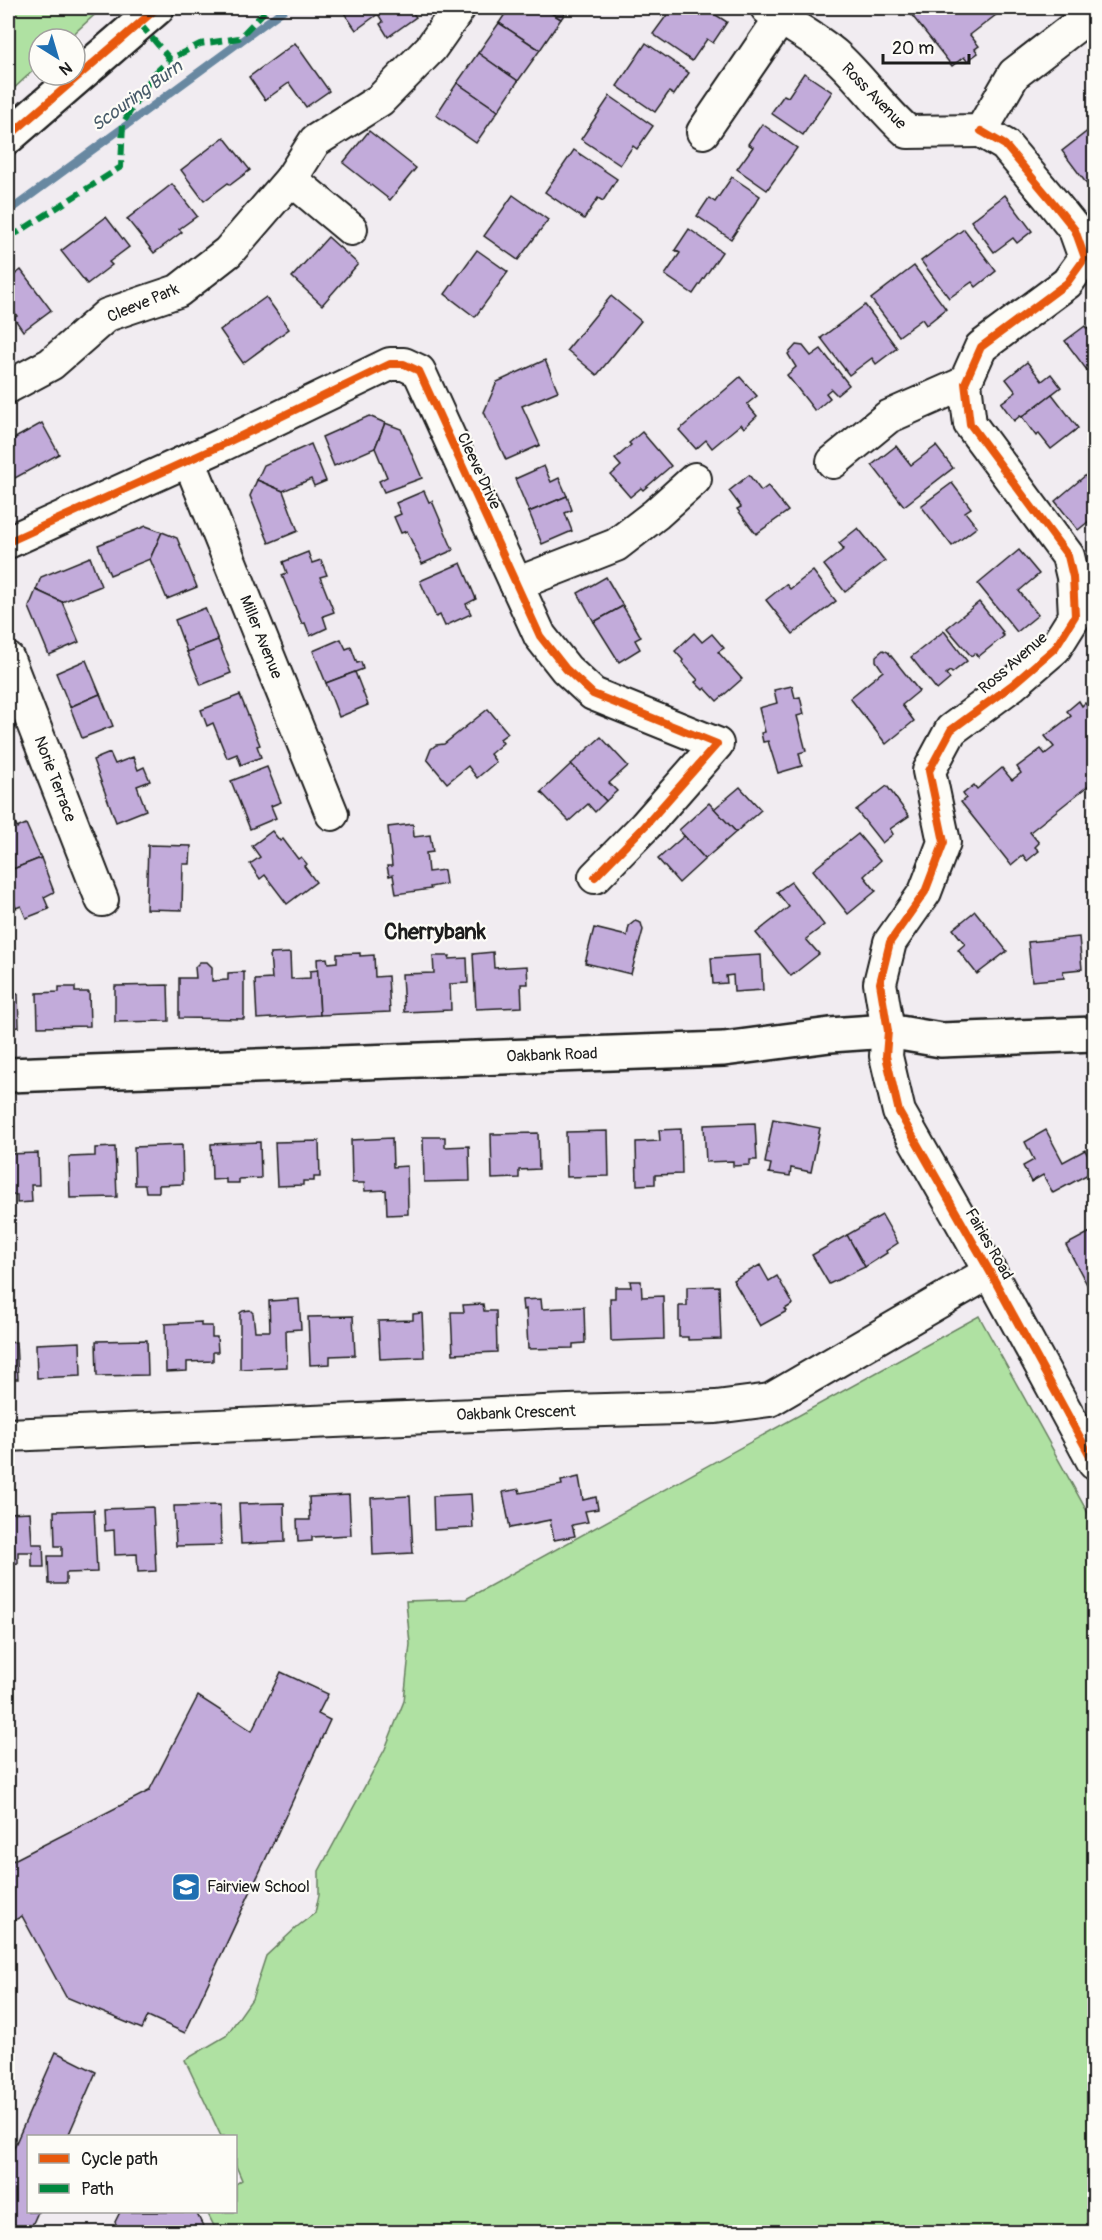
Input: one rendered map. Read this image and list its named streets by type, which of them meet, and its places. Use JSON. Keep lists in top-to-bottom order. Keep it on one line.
{"streets":{"street":["Ross Avenue","Cleeve Park","Cleeve Drive","Miller Avenue","Norie Terrace","Oakbank Road","Fairies Road","Oakbank Crescent"]},"crossings":[["Ross Avenue","Oakbank Road"],["Ross Avenue","Fairies Road"],["Cleeve Drive","Miller Avenue"],["Oakbank Road","Fairies Road"],["Fairies Road","Oakbank Crescent"]],"districts":["Cherrybank"],"water":["Scouring Burn"],"places":{"school or university":["Fairview School"]},"legend":["Cycle path","Path"],"scale_bar":"20 m","north":"bottom right"}
